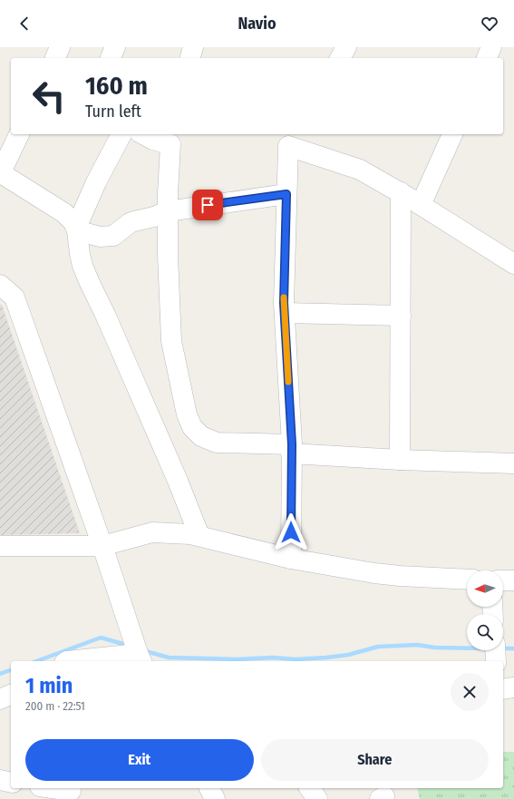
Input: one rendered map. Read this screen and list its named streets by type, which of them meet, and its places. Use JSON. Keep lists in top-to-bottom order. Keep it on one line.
{"north":"left","page":{"header":"Navio","turn":["160 m","Turn left"],"heading":["1 min","200 m · 22:51"],"buttons":["Exit","Share"]}}
